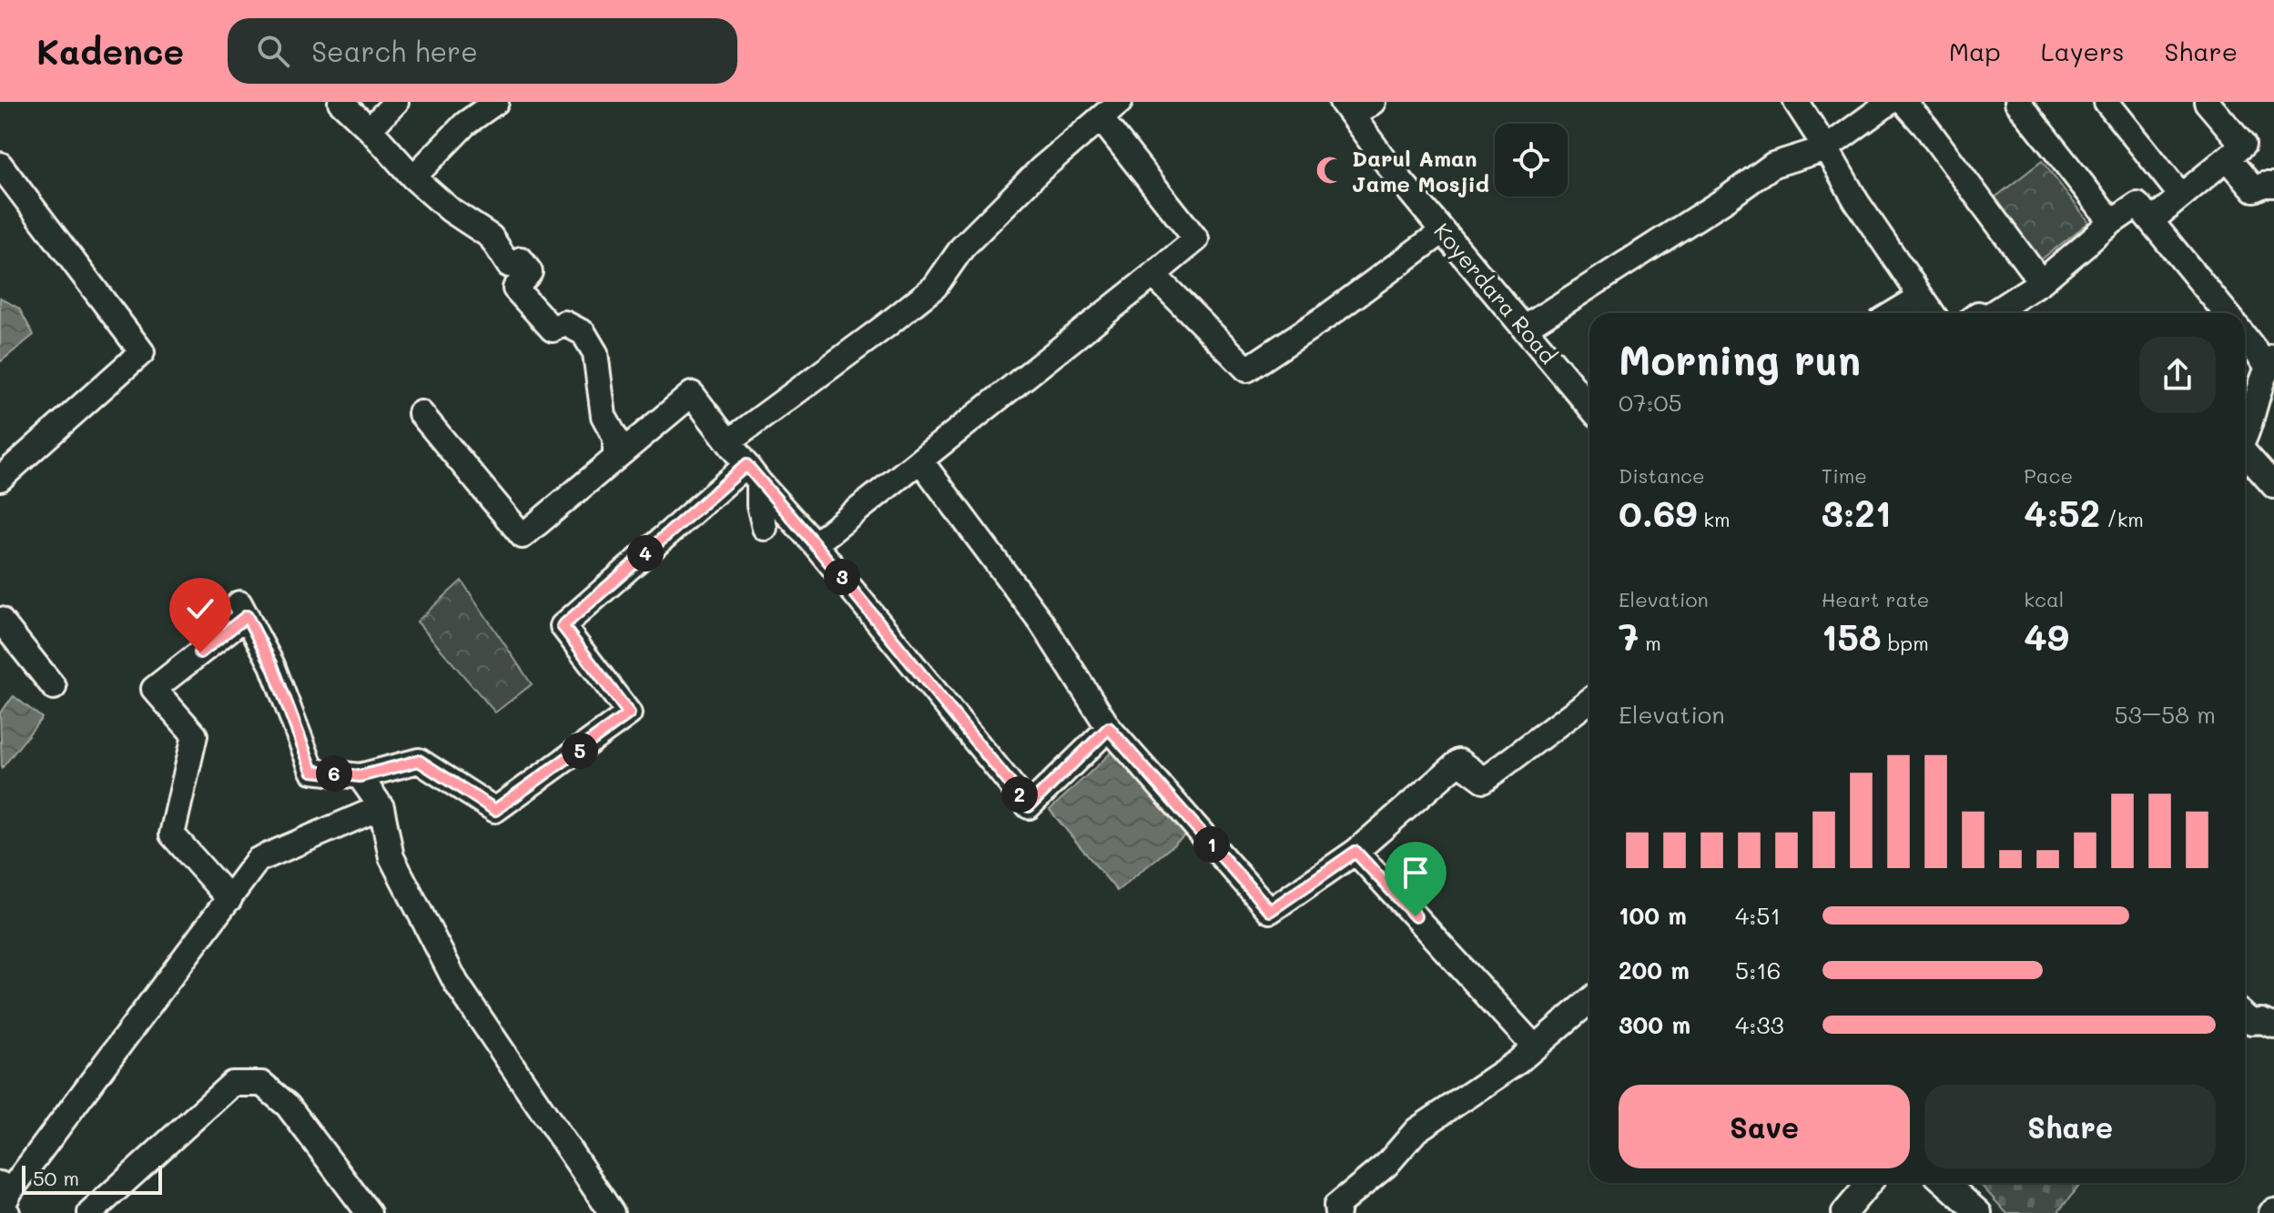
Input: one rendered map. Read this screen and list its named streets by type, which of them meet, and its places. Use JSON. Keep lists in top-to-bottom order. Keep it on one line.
{"streets":{"street":["Koyerdara Road"]},"places":{"mosque":["Darul Aman Jame Mosjid"]},"scale_bar":"50 m","page":{"header":"Kadence","search":"Search here","nav":["Map","Layers","Share"],"heading":["Morning run","07:05"],"stats":[["Distance","0.69 km"],["Time","3:21"],["Pace","4:52 /km"],["Elevation","7 m"],["Heart rate","158 bpm"],["kcal","49"]],"pins":["4","3","5","6","2","1"],"chart":["Elevation","53–58 m"],"list":[{"name":"100 m","note":"4:51"},{"name":"200 m","note":"5:16"},{"name":"300 m","note":"4:33"}],"buttons":["Save","Share"],"scale":"50 m"}}
